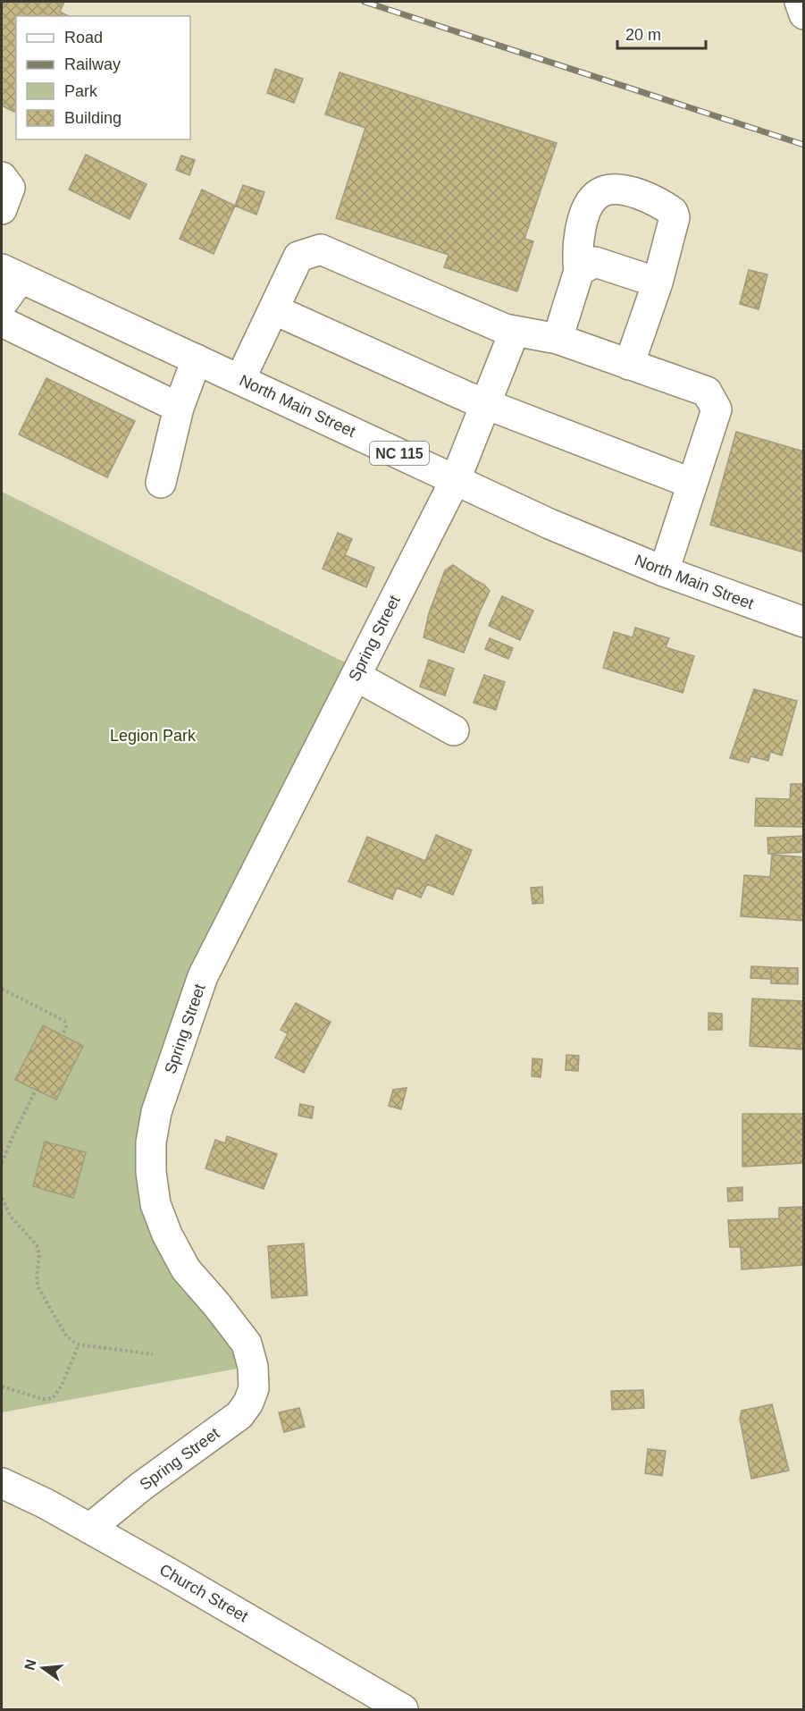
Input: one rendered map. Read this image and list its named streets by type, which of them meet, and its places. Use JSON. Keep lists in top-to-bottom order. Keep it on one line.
{"streets":{"street":["North Main Street","NC 115","Spring Street","Church Street"]},"crossings":[["North Main Street","Spring Street"],["Spring Street","Church Street"]],"parks":["Legion Park"],"legend":["Road","Railway","Park","Building"],"scale_bar":"20 m","north":"left"}
